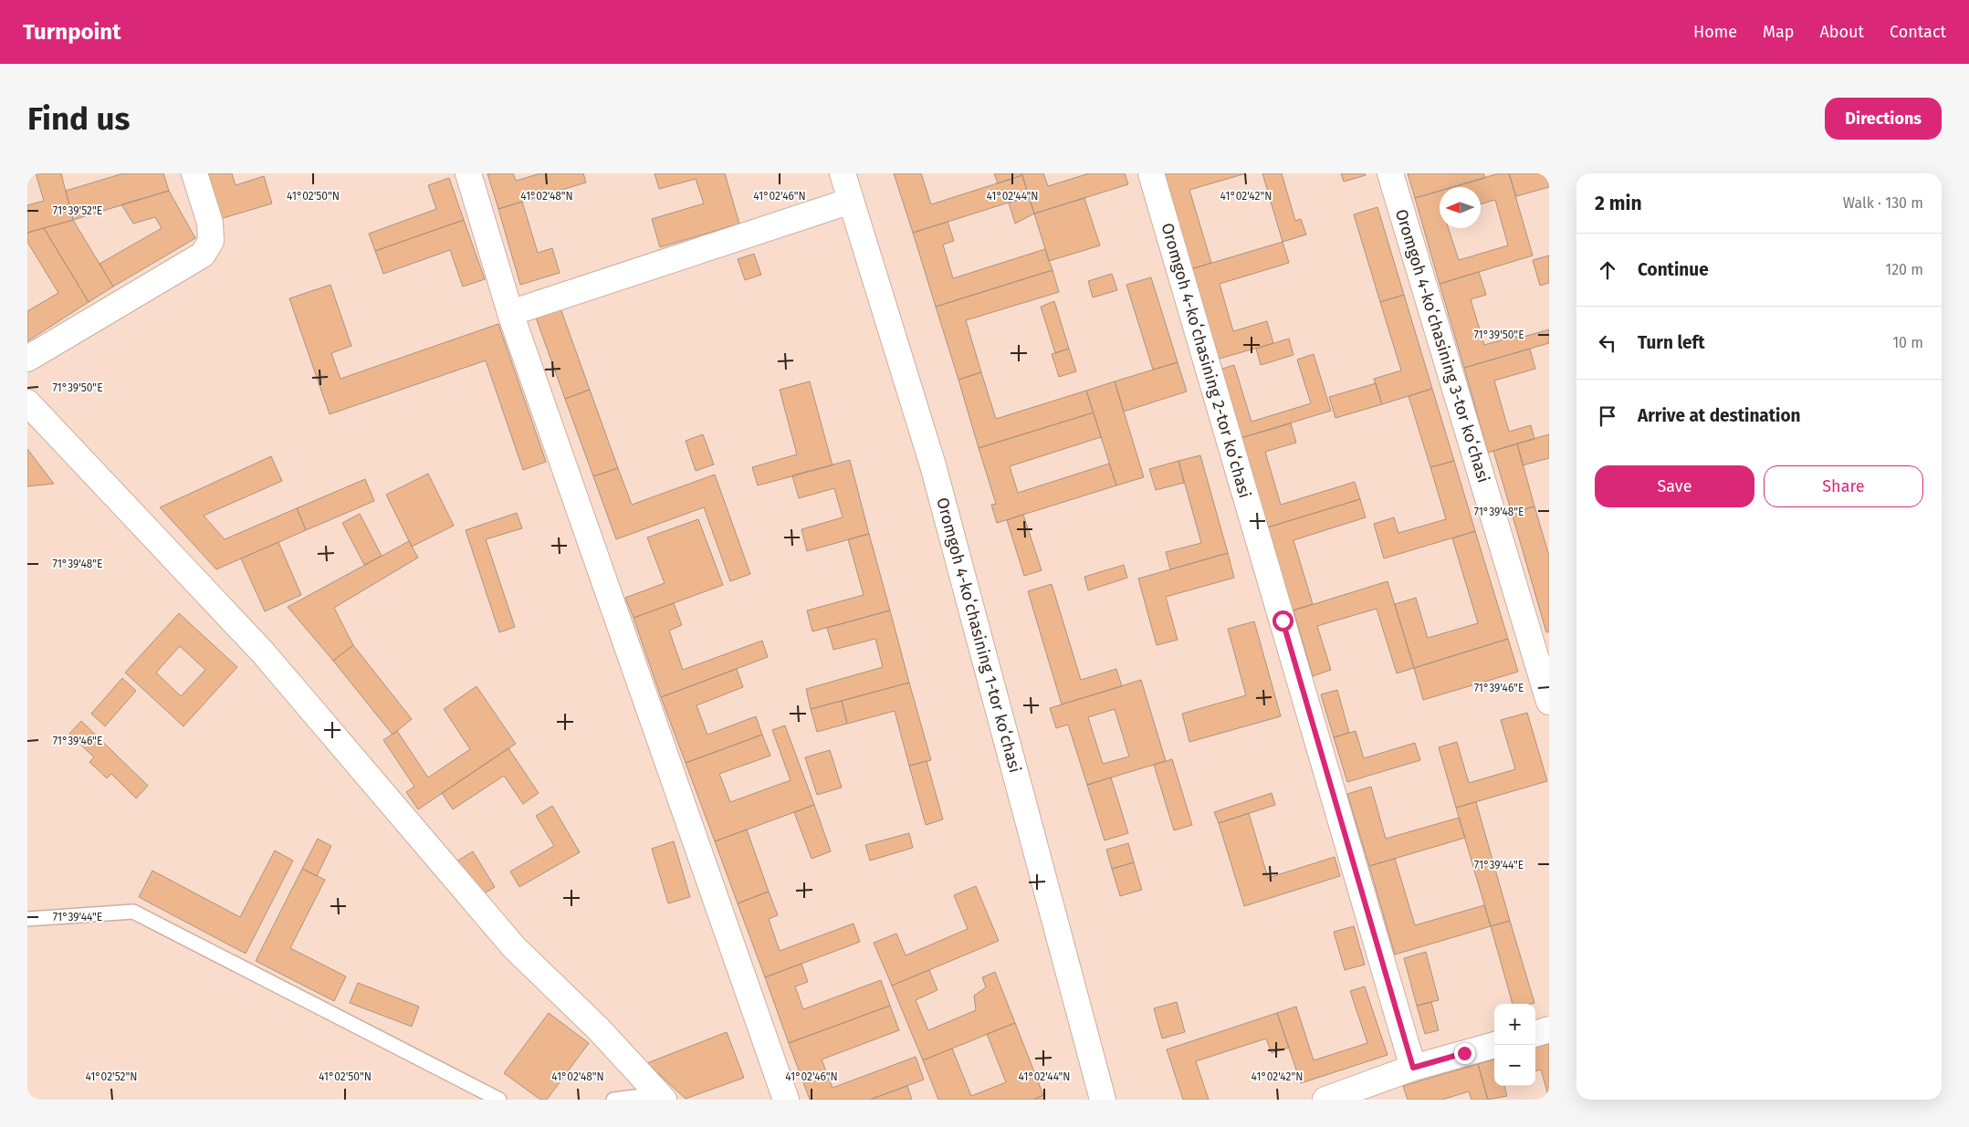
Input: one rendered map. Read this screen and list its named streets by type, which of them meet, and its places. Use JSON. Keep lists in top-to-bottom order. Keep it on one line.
{"streets":{"street":["Oromgoh 4-koʻchasining 3-tor koʻchasi","Oromgoh 4-koʻchasining 2-tor koʻchasi","Oromgoh 4-koʻchasining 1-tor koʻchasi"]},"north":"left","page":{"header":"Turnpoint","nav":["Home","Map","About","Contact"],"buttons":["Directions",["Save","Share"]],"title":"Find us","heading":["2 min","Walk · 130 m"],"list":[["Continue","120 m"],["Turn left","10 m"],"Arrive at destination"],"map_buttons":["+","−"]},"coordinates":["41°02'50\"N","41°02'48\"N","41°02'46\"N","41°02'44\"N","41°02'42\"N","71°39'52\"E","71°39'50\"E","71°39'48\"E","71°39'46\"E","71°39'44\"E","41°02'52\"N"]}
